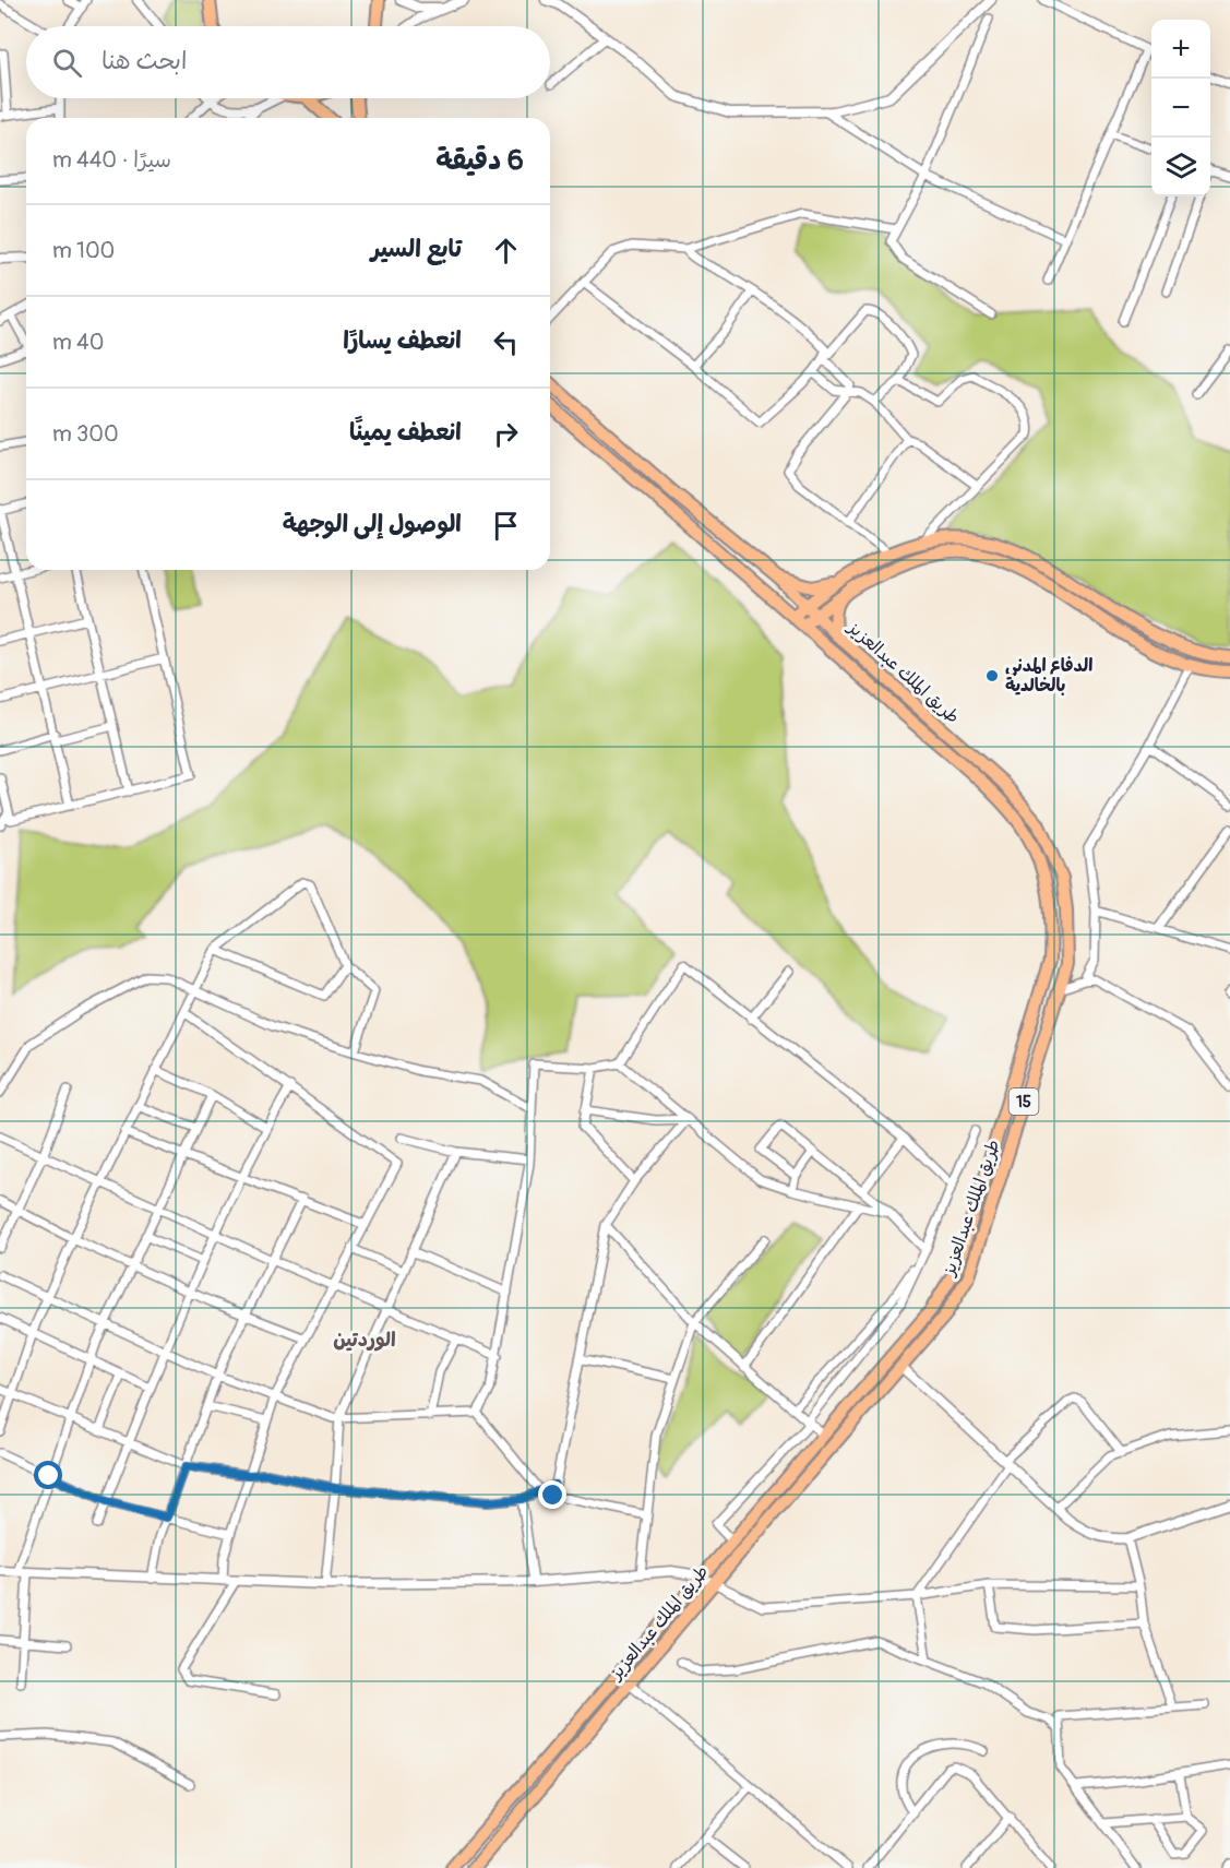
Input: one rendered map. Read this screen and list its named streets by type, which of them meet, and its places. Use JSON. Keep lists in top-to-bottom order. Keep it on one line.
{"streets":{"main road":["طريق الملك عبدالعزيز","15"]},"districts":["الوردتين"],"places":["الدفاع المدني بالخالدية"],"page":{"map_buttons":["+","−"],"search":"ابحث هنا","heading":["6 دقيقة","سيرًا · 440 m"],"list":[["تابع السير","100 m"],["انعطف يسارًا","40 m"],["انعطف يمينًا","300 m"],"الوصول إلى الوجهة"]}}
